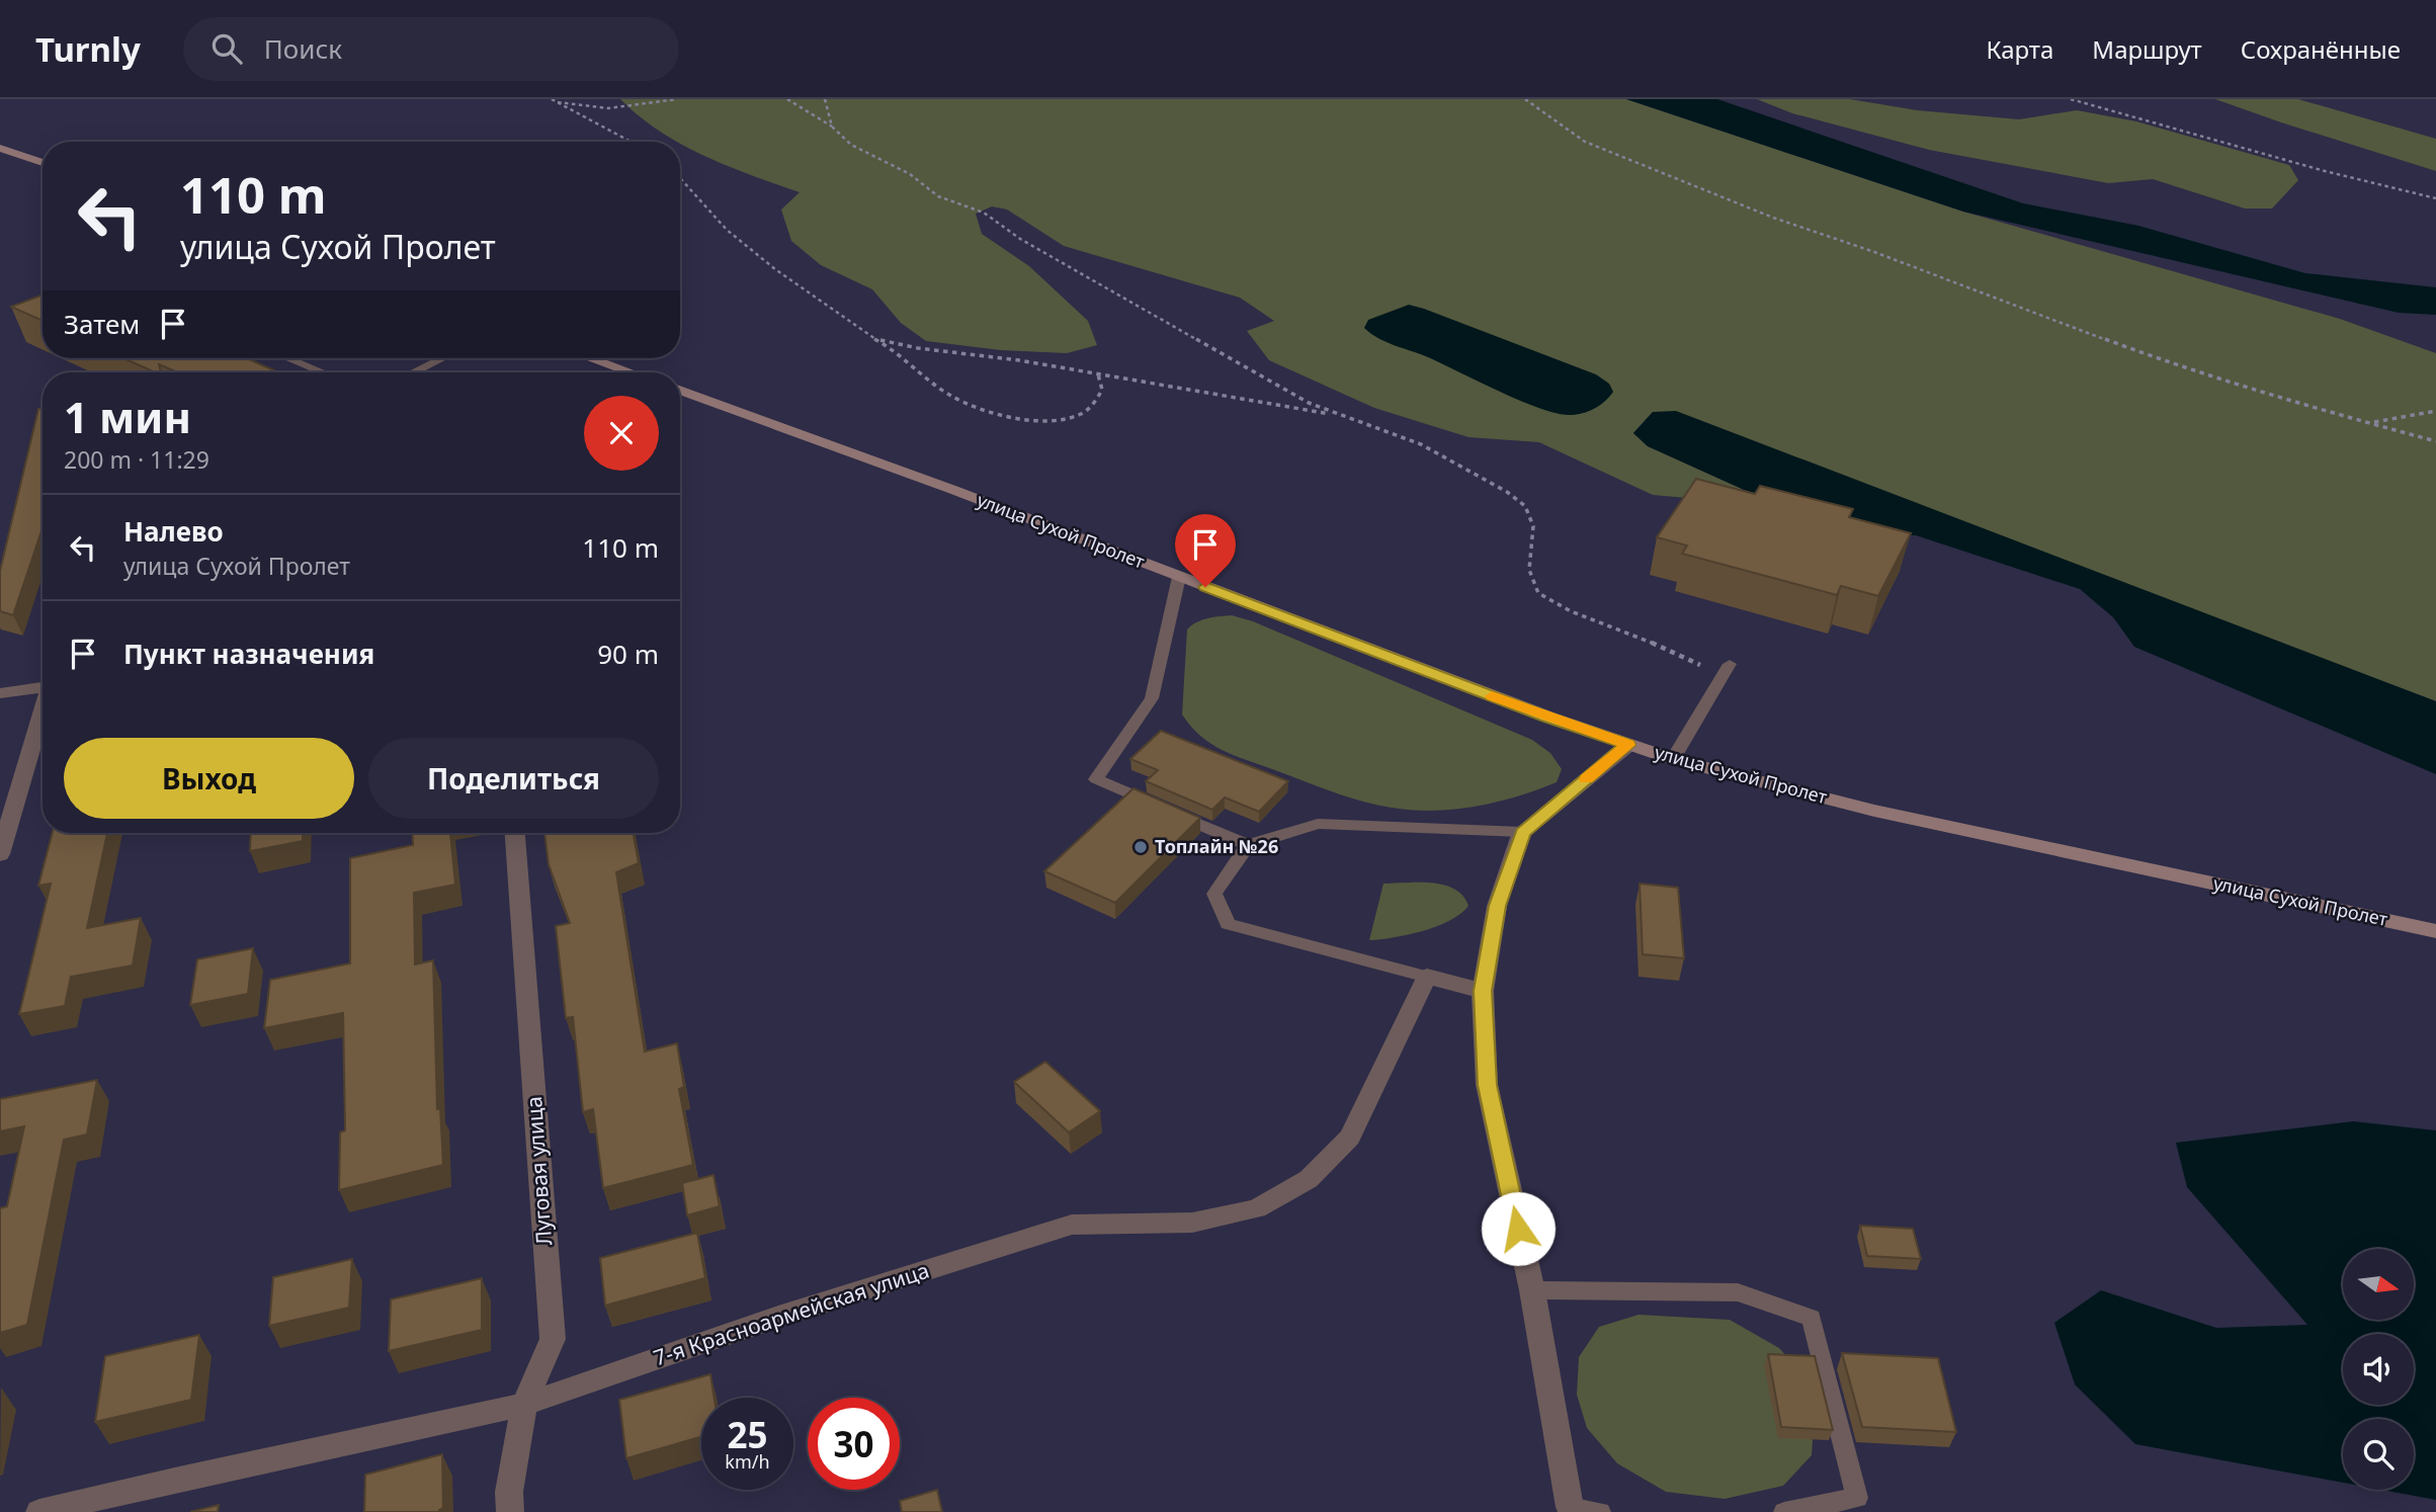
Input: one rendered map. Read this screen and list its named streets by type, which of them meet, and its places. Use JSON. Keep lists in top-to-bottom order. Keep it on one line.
{"streets":{"main road":["улица Сухой Пролет"],"street":["Луговая улица","7-я Красноармейская улица"]},"crossings":[["Луговая улица","7-я Красноармейская улица"]],"places":["Топлайн №26"],"north":"right","page":{"header":"Turnly","search":"Поиск","nav":["Карта","Маршрут","Сохранённые"],"turn":["110 m","улица Сухой Пролет"],"then":"Затем","heading":["1 мин","200 m · 11:29"],"list":[{"name":"Налево","note":"улица Сухой Пролет","value":"110 m"},{"name":"Пункт назначения","value":"90 m"}],"buttons":["Выход","Поделиться"],"speed":"25 km/h","limit":"30"}}
